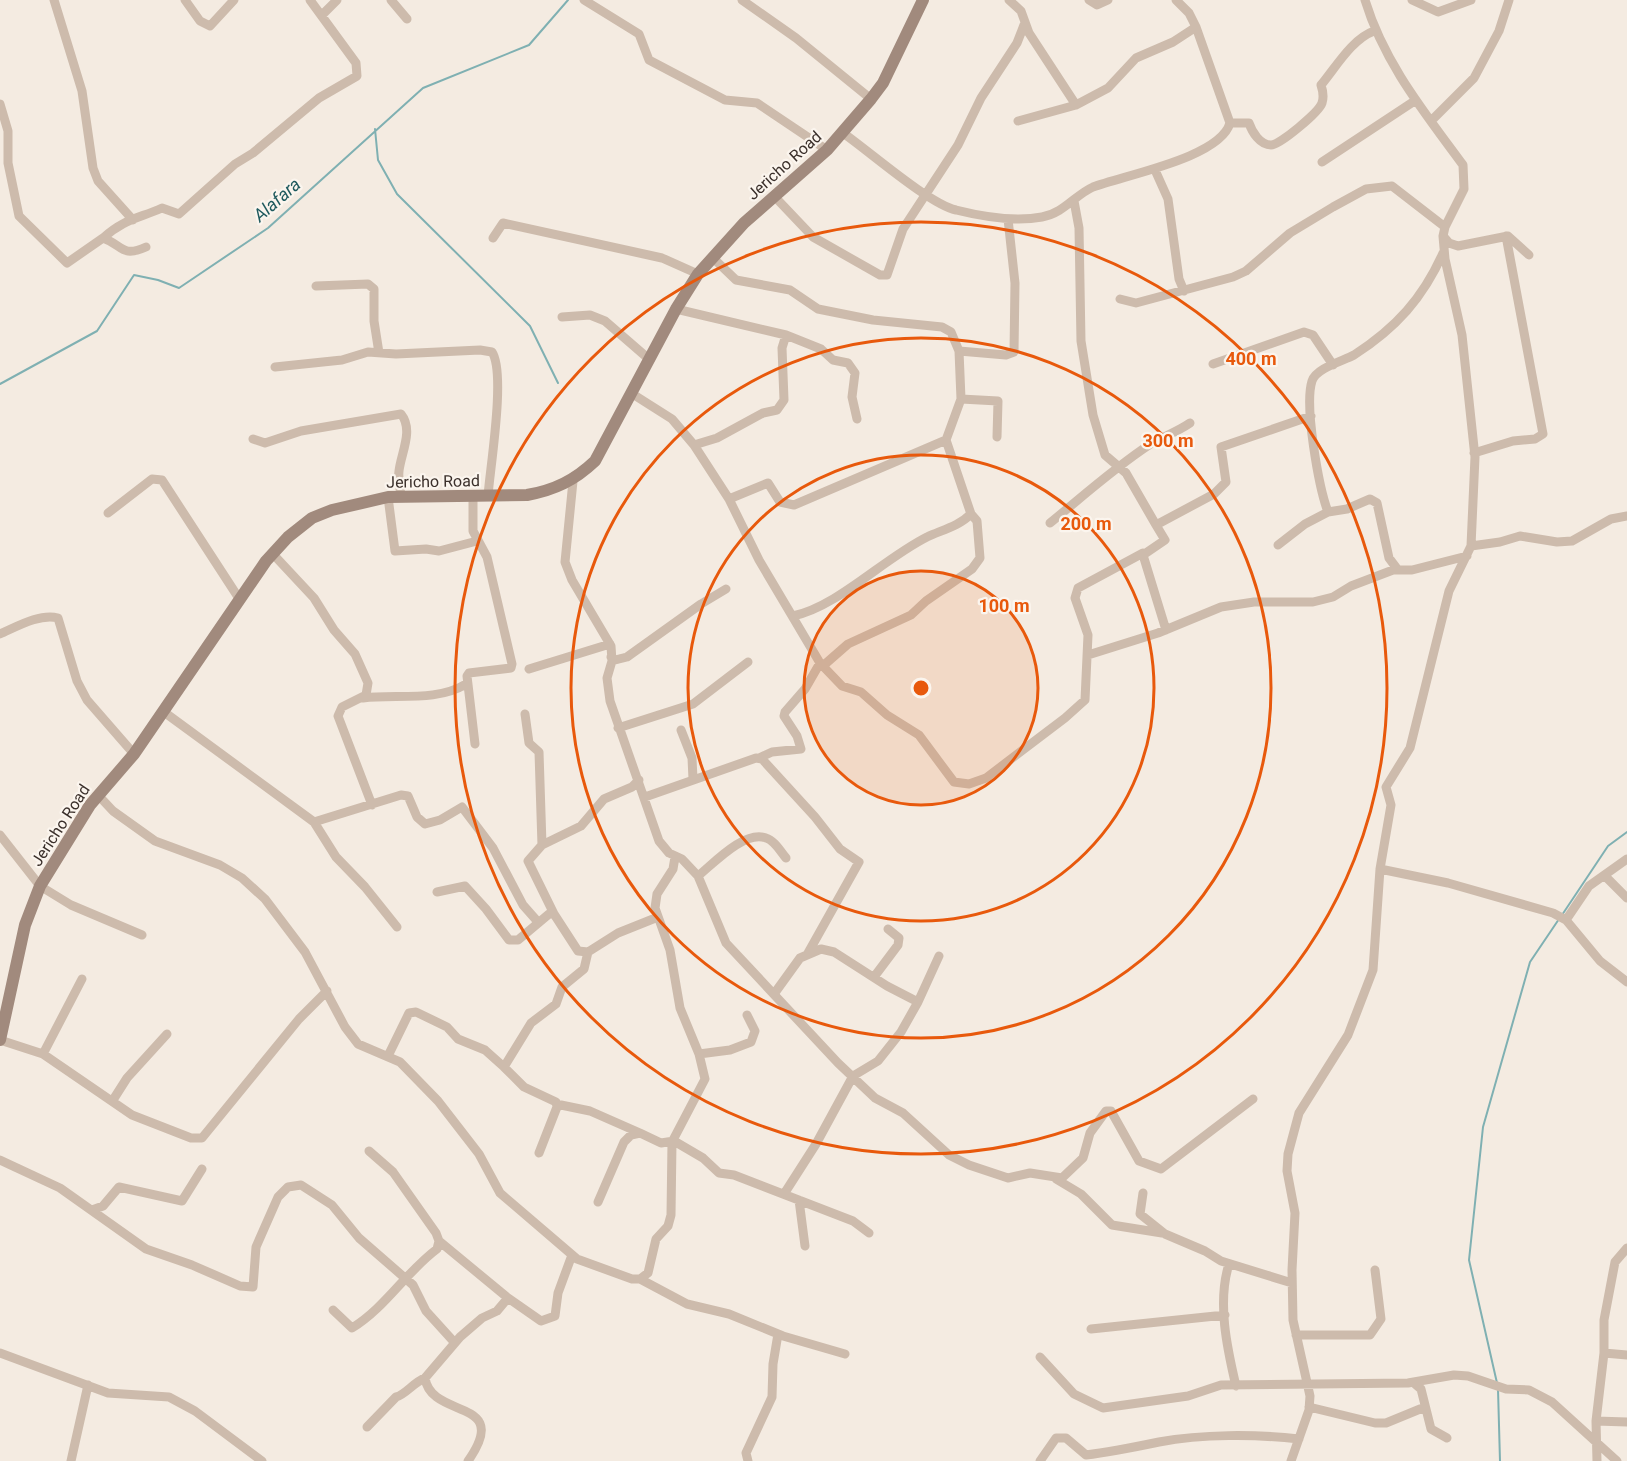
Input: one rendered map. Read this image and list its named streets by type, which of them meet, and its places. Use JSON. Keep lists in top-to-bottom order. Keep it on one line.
{"streets":{"street":["Jericho Road"]},"water":["Alafara"],"rings":["400 m","300 m","200 m","100 m"]}
